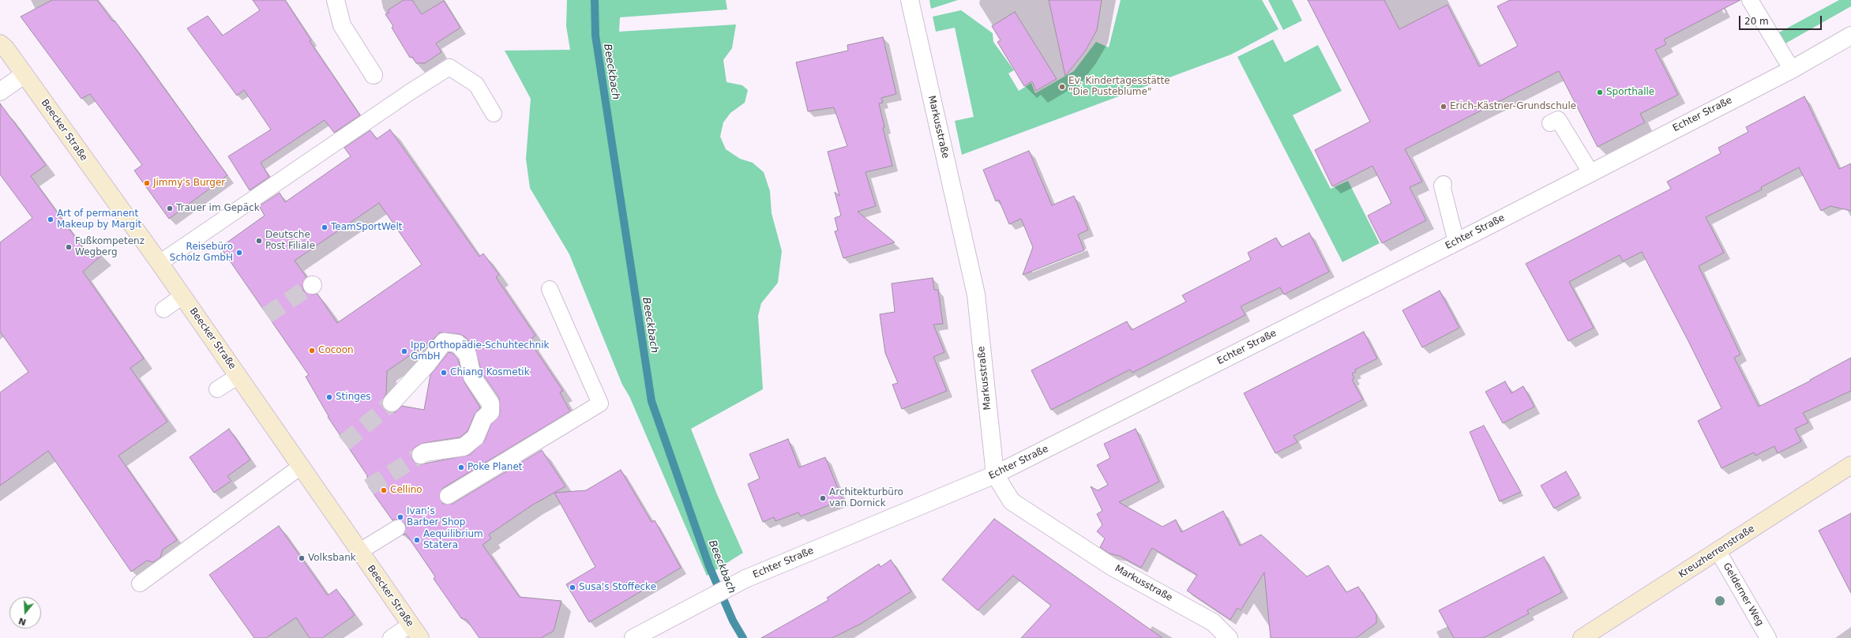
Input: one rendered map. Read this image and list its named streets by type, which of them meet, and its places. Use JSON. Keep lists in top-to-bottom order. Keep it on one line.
{"streets":{"street":["Echter Straße","Markusstraße","Beecker Straße","Kreuzherrenstraße"],"lane":["Gelderner Weg"]},"crossings":[["Echter Straße","Markusstraße"],["Kreuzherrenstraße","Gelderner Weg"]],"water":["Beeckbach"],"places":["Ev. Kindertagesstätte \"Die Pusteblume\"","Sporthalle","Erich-Kästner-Grundschule","Jimmy's Burger","Trauer im Gepäck","Art of permanent Makeup by Margit","TeamSportWelt","Deutsche Post Filiale","Fußkompetenz Wegberg","Reisebüro Scholz GmbH","Cocoon","Ipp Orthopädie-Schuhtechnik GmbH","Chiang Kosmetik","Stinges","Poke Planet","Cellino","Architekturbüro van Dornick","Ivan‘s Barber Shop","Aequilibrium Statera","Volksbank","Susa's Stoffecke"],"scale_bar":"20 m","north":"bottom"}
